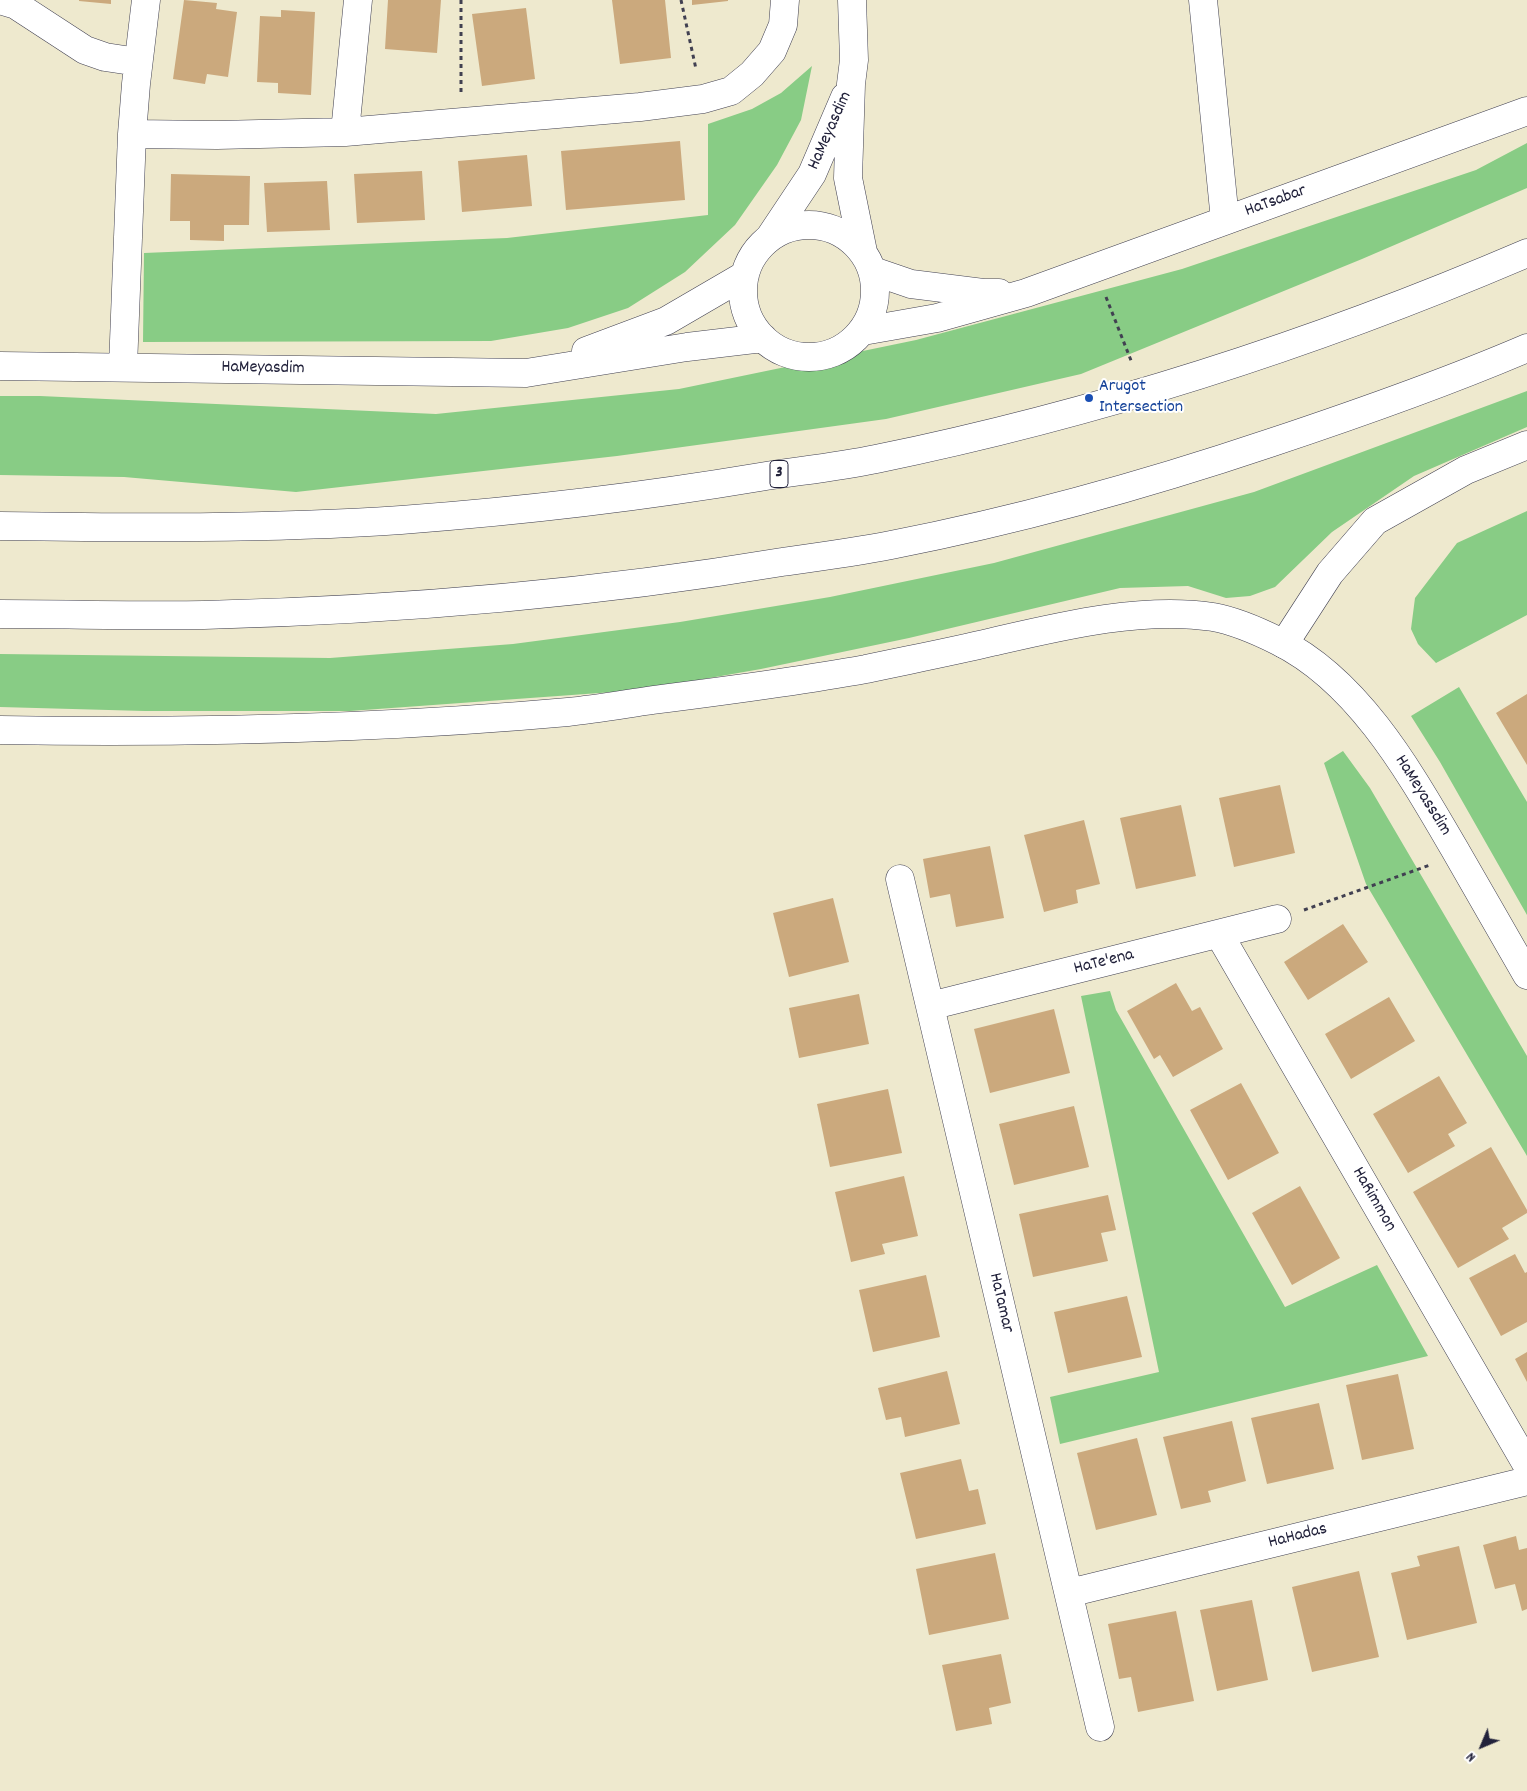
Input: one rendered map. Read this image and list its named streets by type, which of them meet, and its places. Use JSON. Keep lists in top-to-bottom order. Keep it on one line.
{"streets":{"main road":["HaMeyasdim","HaTsabar","3","HaMeyassdim","HaTe'ena","HaRimmon","HaTamar","HaHadas"]},"crossings":[["HaMeyasdim","HaTsabar"],["HaTe'ena","HaRimmon"],["HaTe'ena","HaTamar"],["HaTamar","HaHadas"]],"places":["Arugot Intersection"],"north":"bottom left"}
